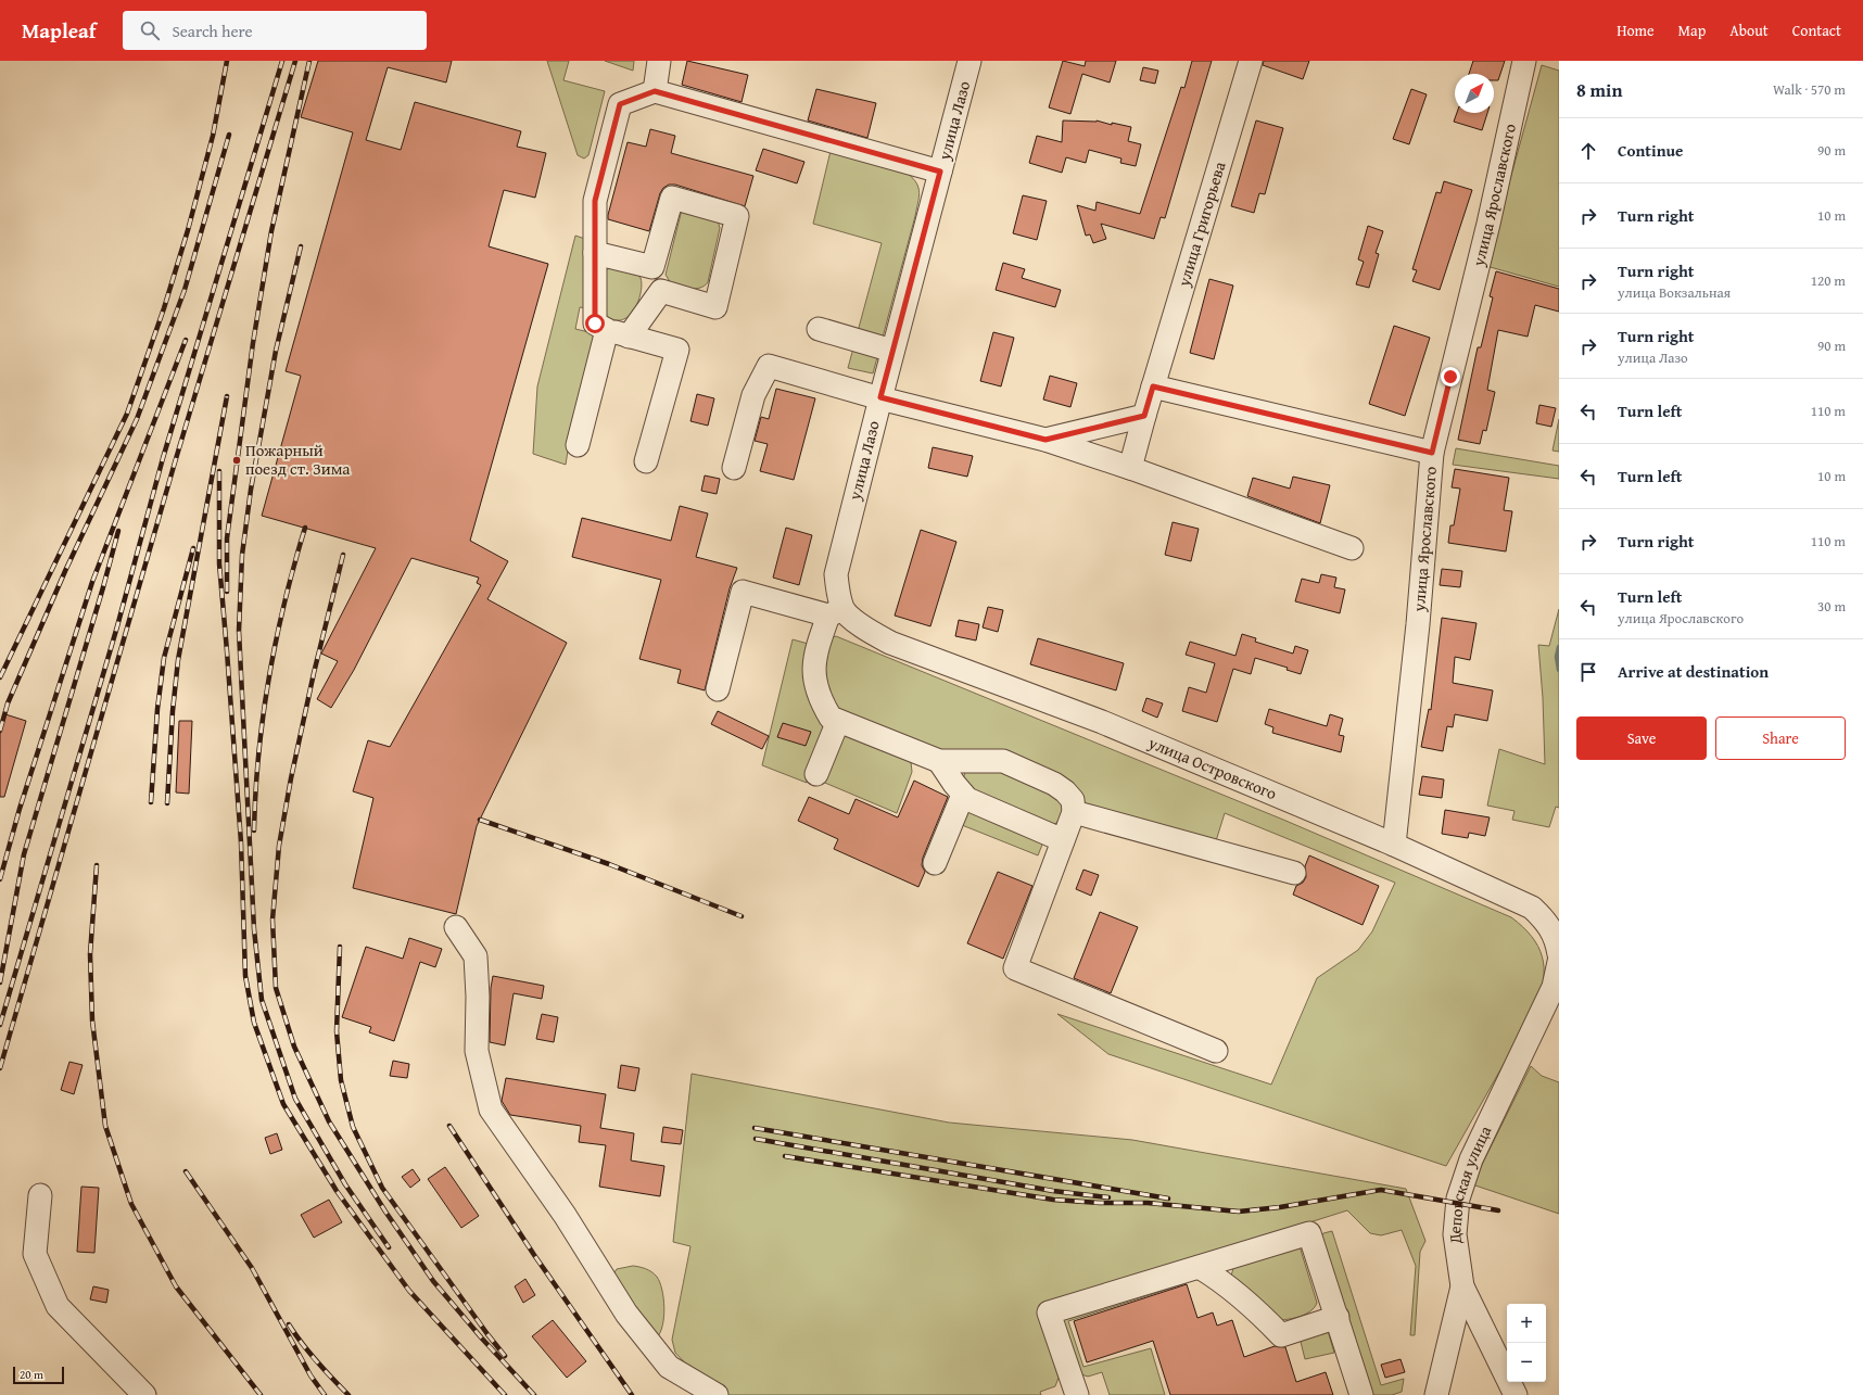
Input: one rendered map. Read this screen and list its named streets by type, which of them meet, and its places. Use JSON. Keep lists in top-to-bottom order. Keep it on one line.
{"streets":{"street":["улица Лазо","улица Ярославского","улица Григорьева","улица Островского","Деповская улица"]},"crossings":[["улица Лазо","улица Островского"],["улица Ярославского","улица Островского"]],"places":["Пожарный поезд ст. Зима"],"scale_bar":"20 m","north":"top right","page":{"header":"Mapleaf","search":"Search here","nav":["Home","Map","About","Contact"],"heading":["8 min","Walk · 570 m"],"list":[["Continue","90 m"],["Turn right","10 m"],["Turn right","улица Вокзальная","120 m"],["Turn right","улица Лазо","90 m"],["Turn left","110 m"],["Turn left","10 m"],["Turn right","110 m"],["Turn left","улица Ярославского","30 m"],"Arrive at destination"],"buttons":["Save","Share"],"map_buttons":["+","−"],"scale":"20 m"}}
